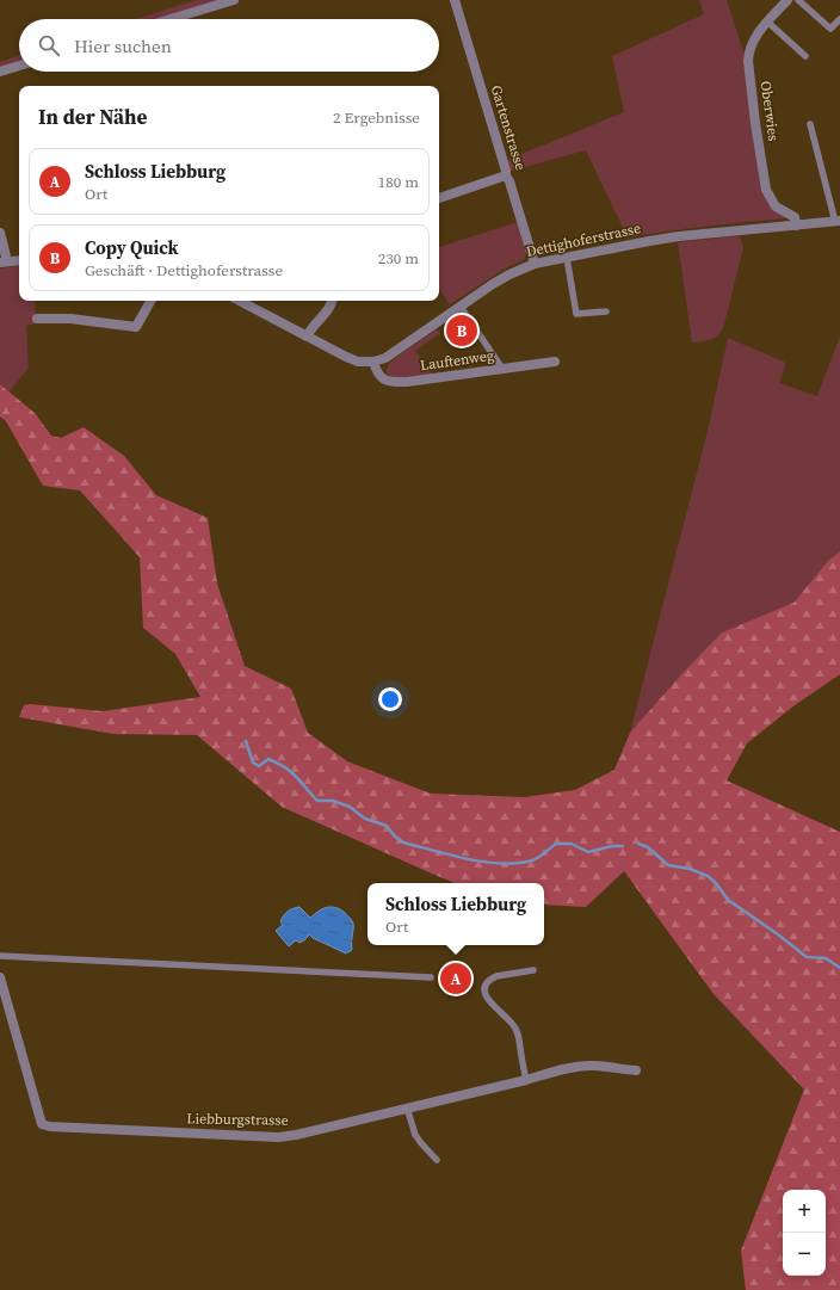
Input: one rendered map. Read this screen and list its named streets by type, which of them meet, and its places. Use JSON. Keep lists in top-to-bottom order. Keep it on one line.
{"streets":{"street":["Oberwies","Gartenstrasse","Dettighoferstrasse","Lauftenweg","Liebburgstrasse"]},"crossings":[["Oberwies","Dettighoferstrasse"],["Gartenstrasse","Dettighoferstrasse"],["Dettighoferstrasse","Lauftenweg"]],"page":{"search":"Hier suchen","heading":["In der Nähe","2 Ergebnisse"],"list":[{"mark":"A","name":"Schloss Liebburg","note":"Ort","value":"180 m"},{"mark":"B","name":"Copy Quick","note":"Geschäft · Dettighoferstrasse","value":"230 m"}],"pins":["B","A"],"popup":["Schloss Liebburg","Ort"],"map_buttons":["+","−"]}}
